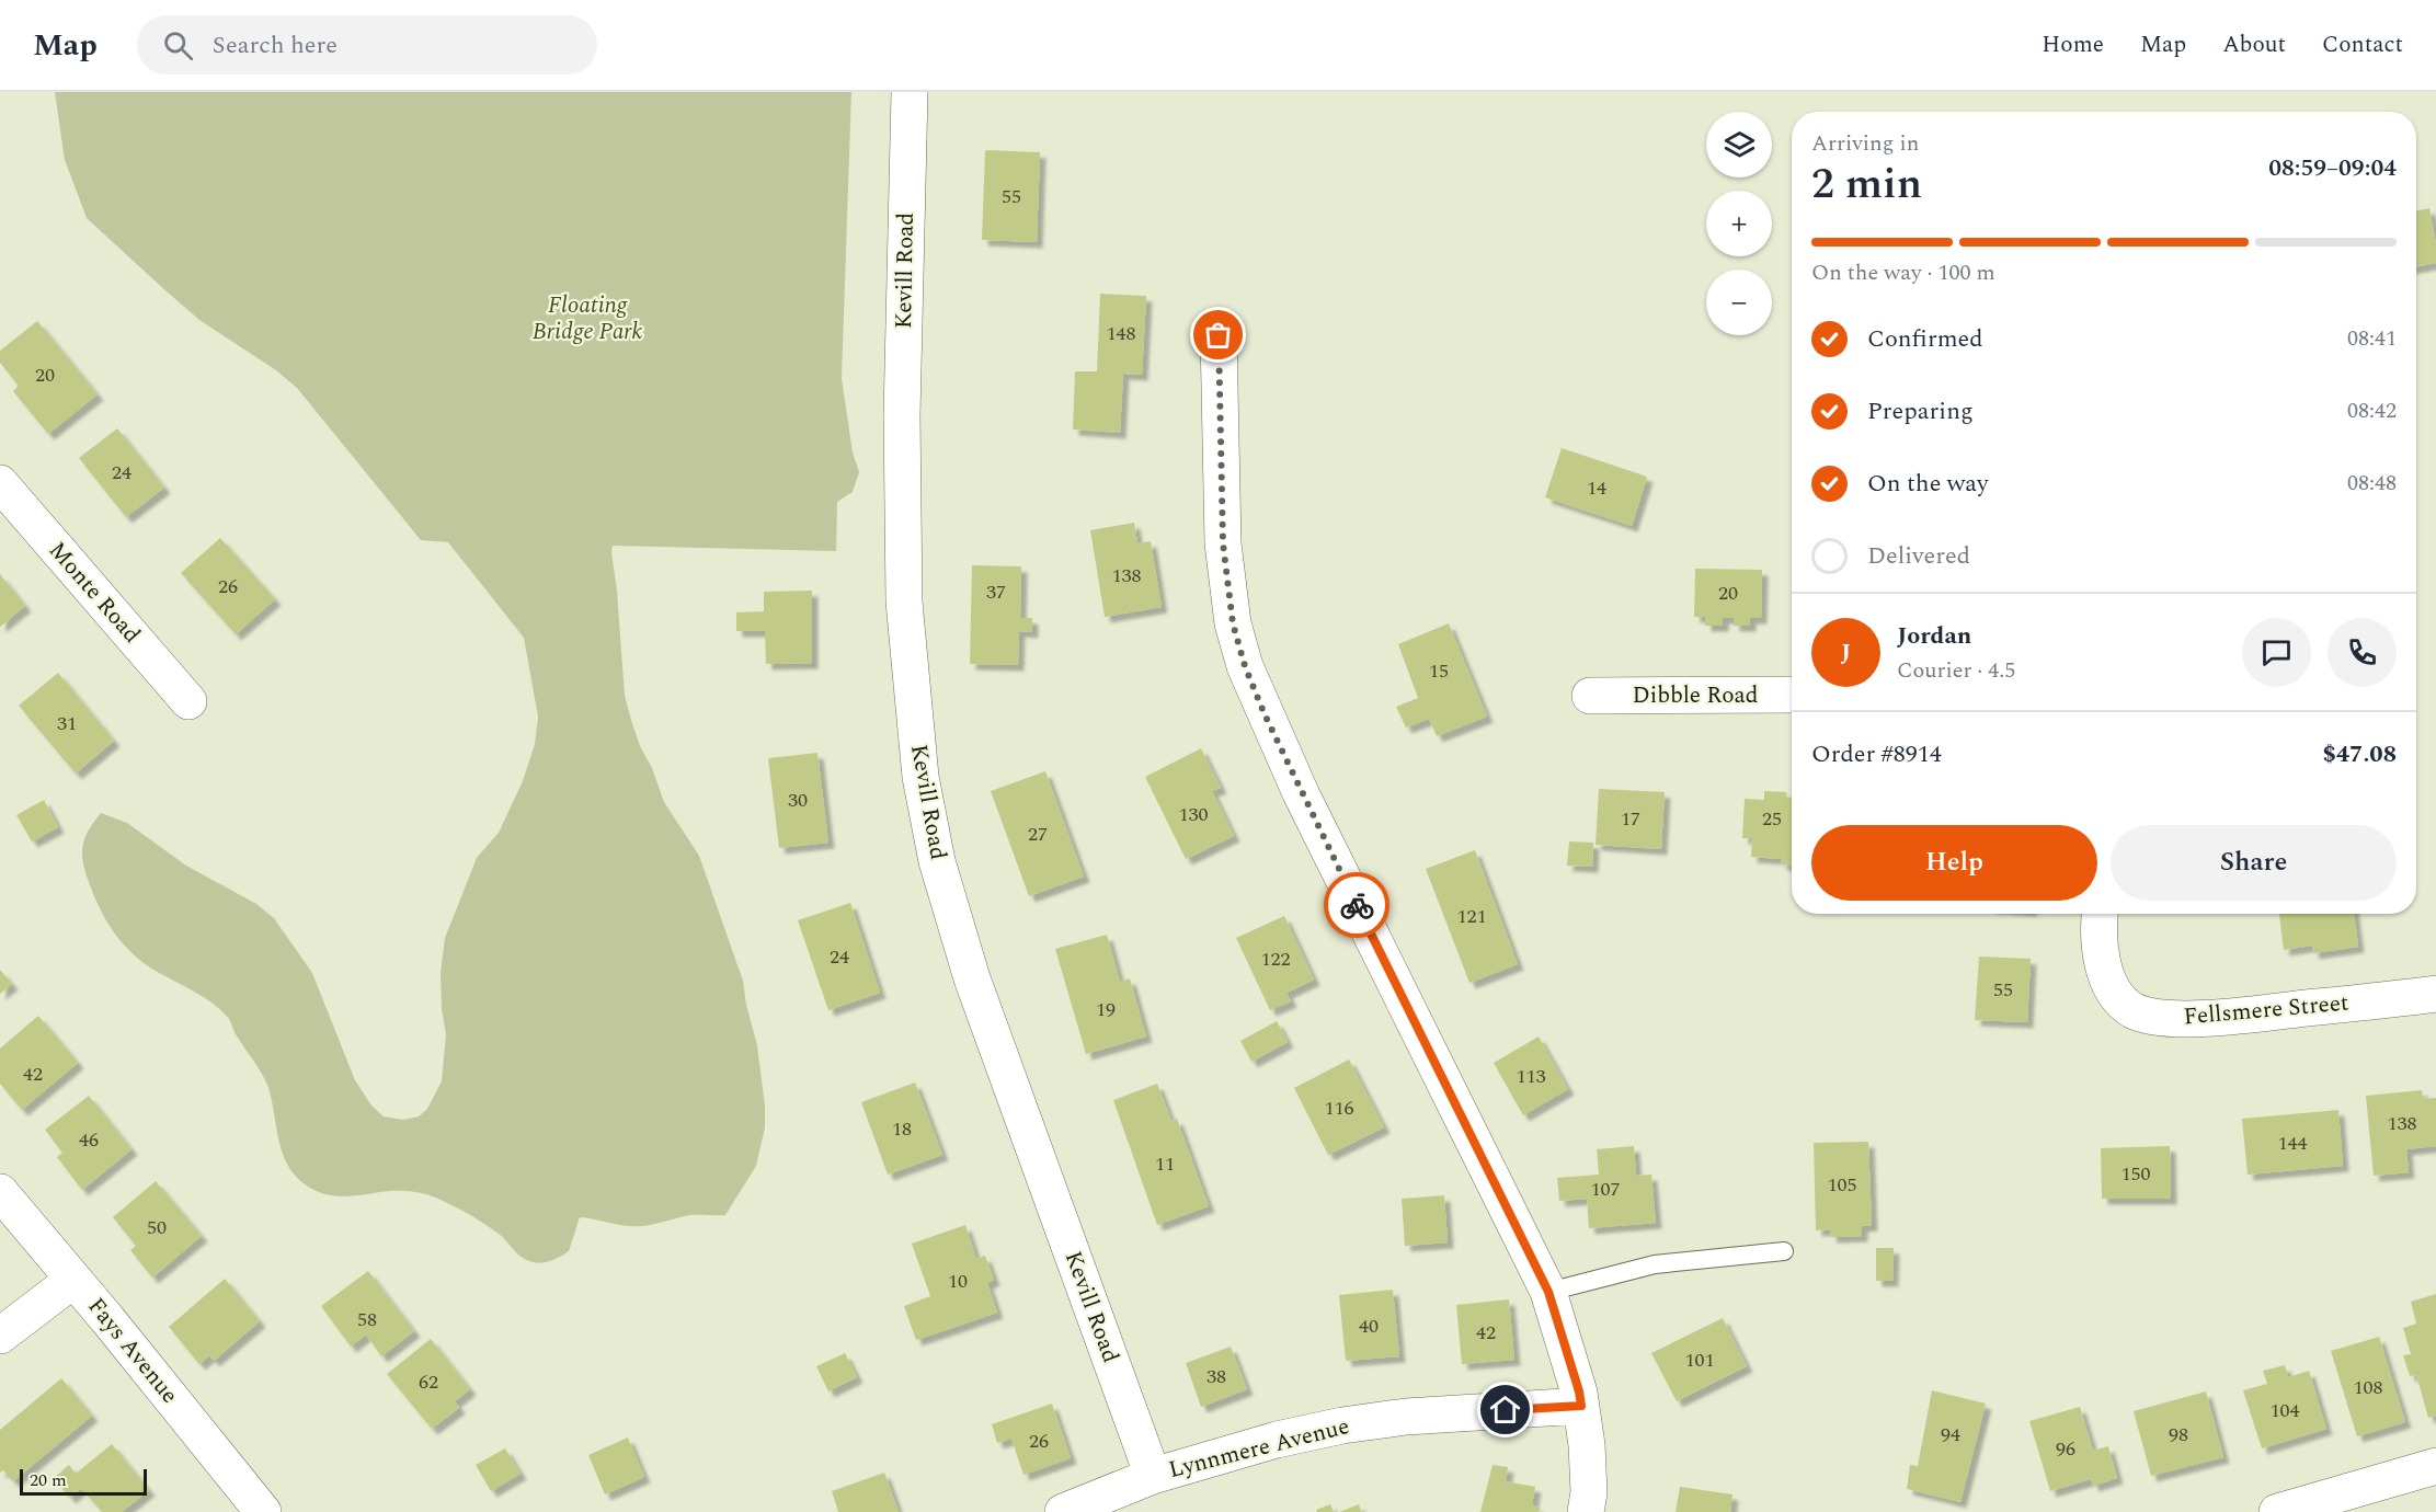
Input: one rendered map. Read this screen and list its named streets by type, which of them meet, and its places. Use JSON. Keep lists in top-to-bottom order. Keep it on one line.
{"streets":{"street":["Kevill Road","Monte Road","Dibble Road","Fellsmere Street","Fays Avenue","Lynnmere Avenue"]},"crossings":[["Kevill Road","Lynnmere Avenue"]],"parks":["Floating Bridge Park"],"house_numbers":["55","148","20","24","14","138","26","37","20","15","31","30","130","17","25","27","121","24","122","55","19","42","113","116","138","18","46","144","11","150","105","107","50","10","58","40","42","101","38","62","108","104","94","98","26","96"],"scale_bar":"20 m","page":{"header":"Map","search":"Search here","nav":["Home","Map","About","Contact"],"map_buttons":["+","−"],"heading":["2 min","Arriving in","08:59–09:04"],"panel":["Jordan","Courier · 4.5","Order #8914","$47.08"],"bar":"On the way · 100 m","list":[["Confirmed","08:41"],["Preparing","08:42"],["On the way","08:48"],"Delivered"],"round":"J","buttons":["Help","Share"],"scale":"20 m"}}
